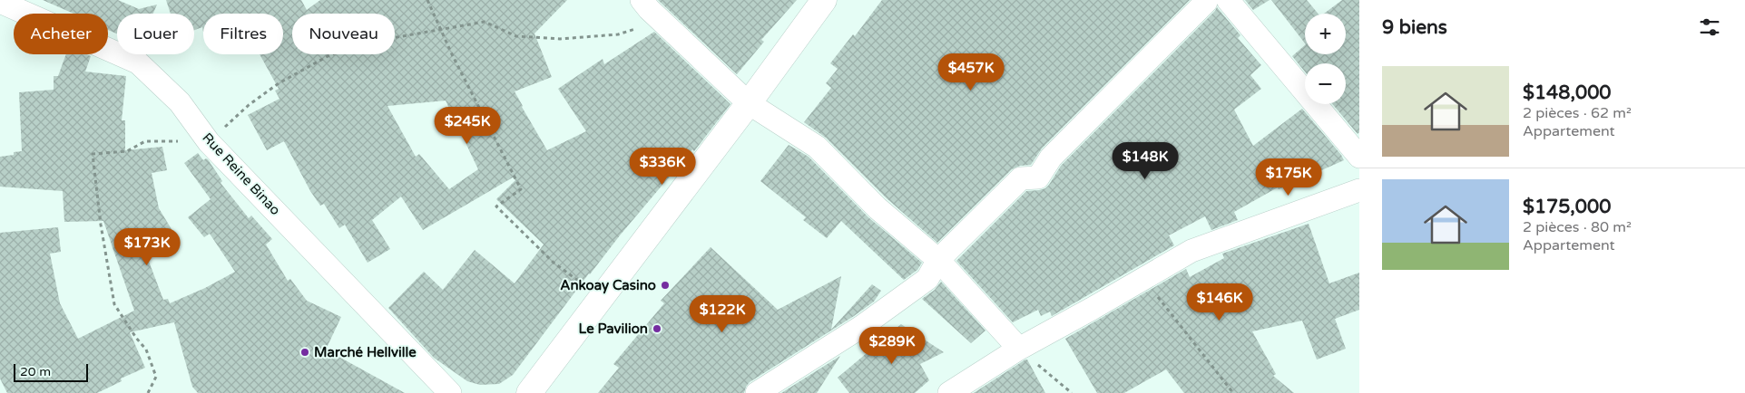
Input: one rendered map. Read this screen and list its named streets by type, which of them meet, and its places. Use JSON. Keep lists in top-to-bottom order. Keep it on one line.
{"streets":{"street":["Rue Reine Binao"]},"places":["Ankoay Casino","Le Pavilion","Marché Hellville"],"scale_bar":"20 m","page":{"heading":"9 biens","map_buttons":["+","−"],"chip":["Acheter","Louer","Filtres","Nouveau"],"price":["$457K","$245K","$148K","$336K","$175K","$173K","$146K","$122K","$289K"],"list":[{"name":"$148,000","note":"2 pièces · 62 m² · Appartement"},{"name":"$175,000","note":"2 pièces · 80 m² · Appartement"}],"scale":"20 m"}}
